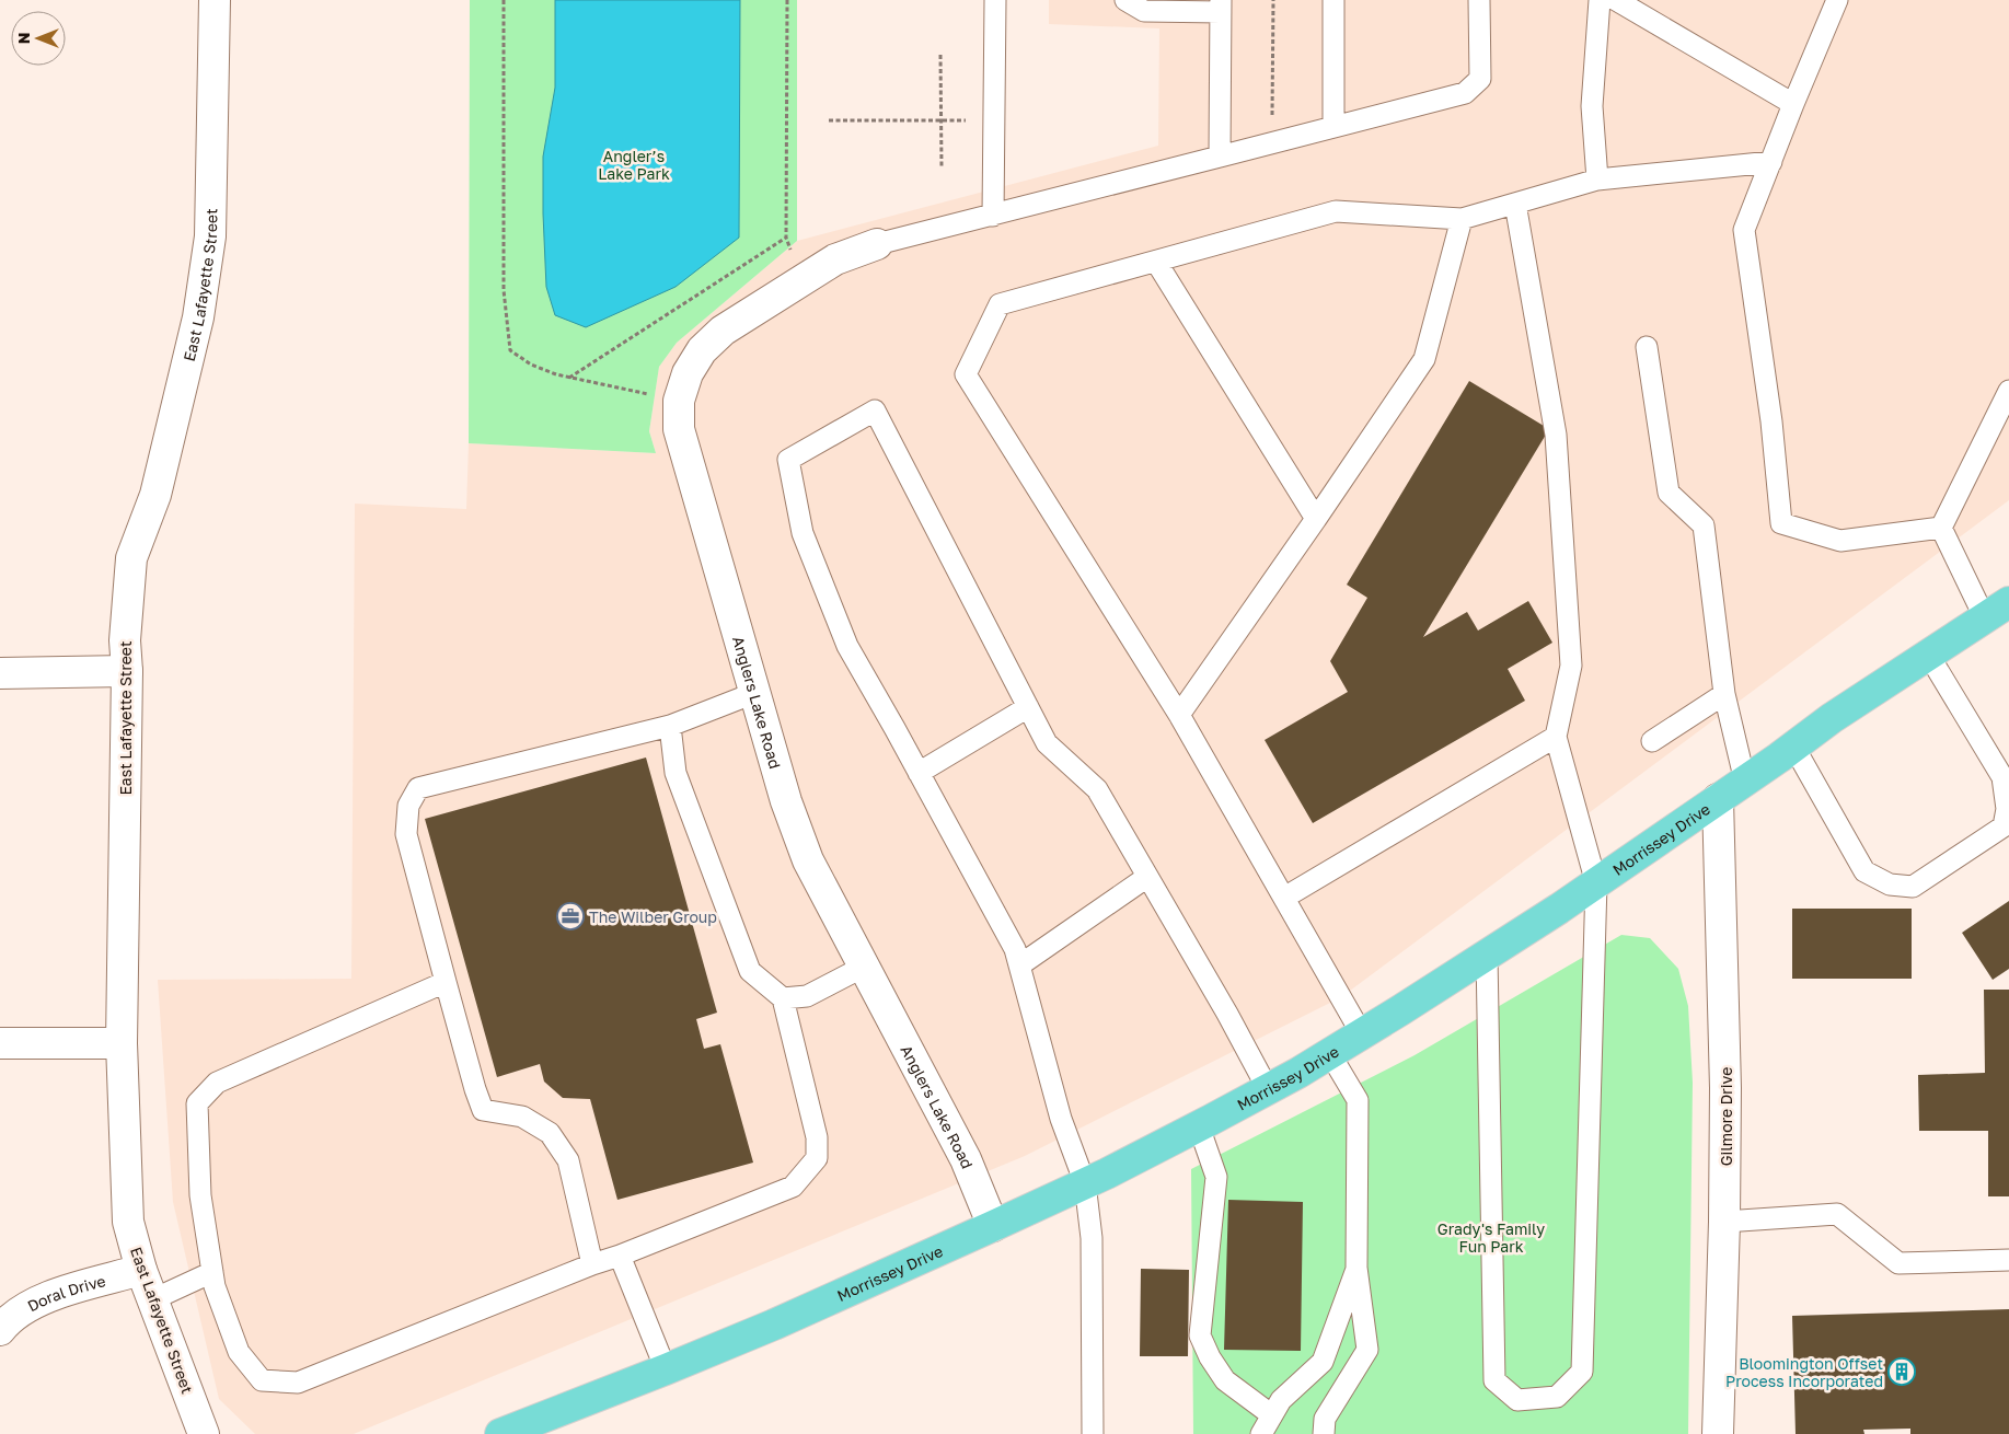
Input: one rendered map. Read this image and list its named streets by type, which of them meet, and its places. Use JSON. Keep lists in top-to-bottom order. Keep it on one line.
{"streets":{"main road":["Morrissey Drive"],"street":["East Lafayette Street","Anglers Lake Road","Gilmore Drive","Doral Drive"]},"crossings":[["East Lafayette Street","Doral Drive"],["Anglers Lake Road","Morrissey Drive"],["Morrissey Drive","Gilmore Drive"]],"parks":["Angler’s Lake Park","Grady's Family Fun Park"],"places":{"office":["The Wilber Group"],"building":["Bloomington Offset Process Incorporated"]},"north":"left"}
